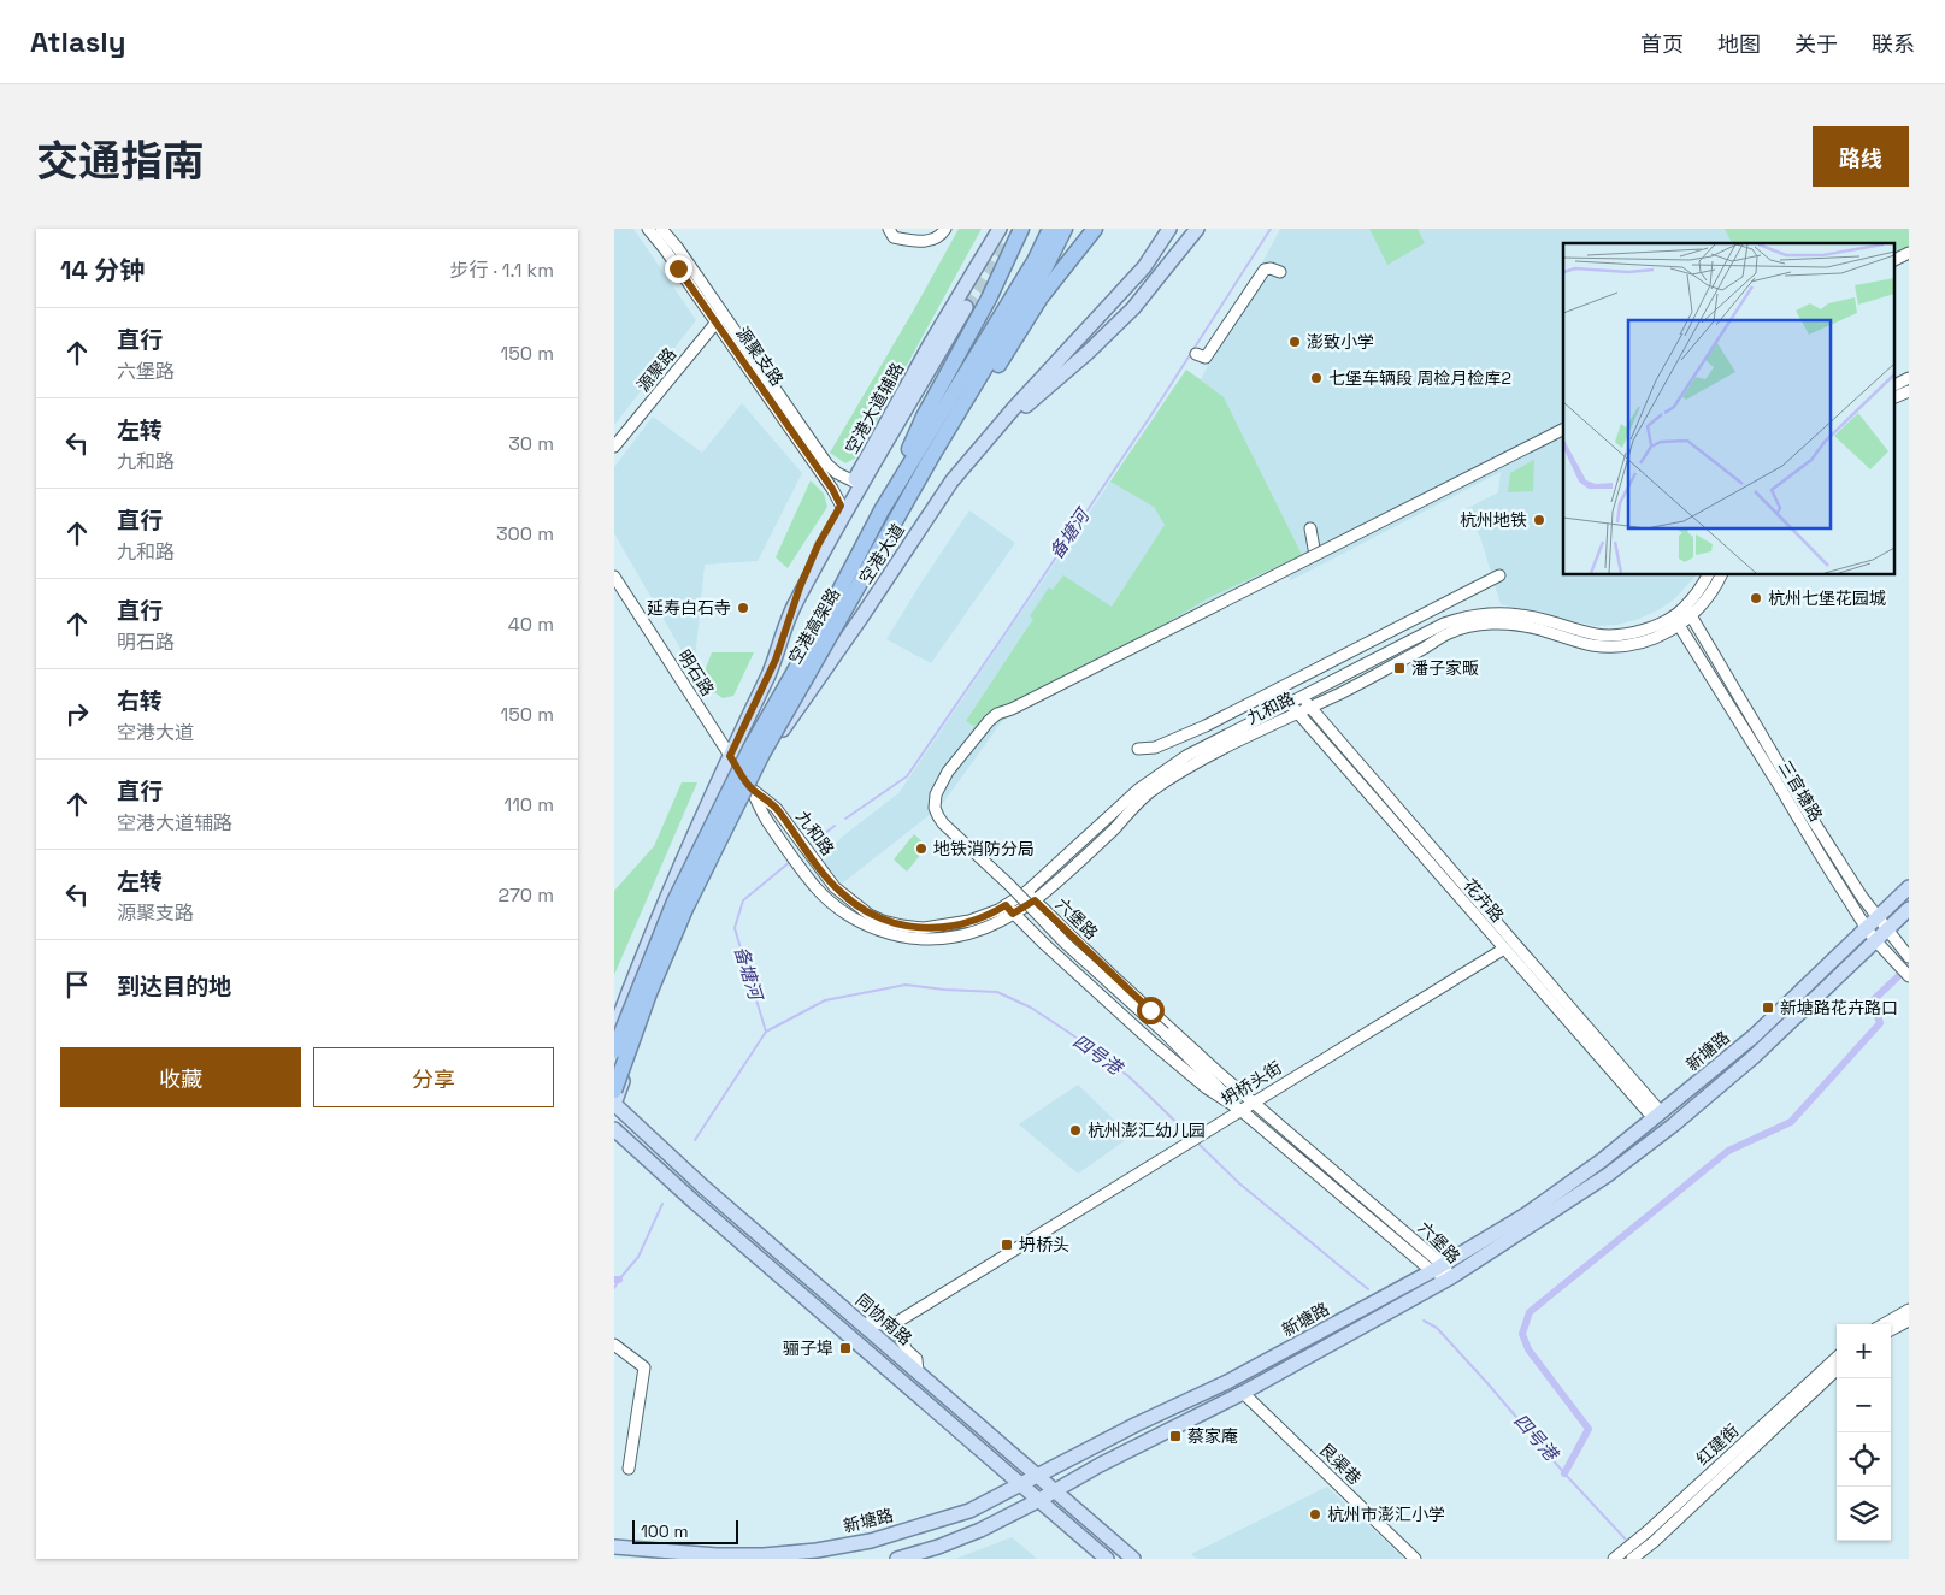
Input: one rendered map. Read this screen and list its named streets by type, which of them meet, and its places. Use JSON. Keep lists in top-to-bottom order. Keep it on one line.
{"streets":{"highway":["空港高架路"],"main road":["空港大道辅路","空港大道","新塘路","同协南路"],"street":["源聚支路","源聚路","明石路","九和路","三官塘路","花卉路","六堡路","坍桥头街","红建街","艮渠巷"]},"crossings":[["源聚支路","源聚路"],["源聚支路","空港大道辅路"],["空港大道","明石路"],["空港大道","九和路"],["空港大道","同协南路"],["明石路","九和路"],["九和路","三官塘路"],["九和路","花卉路"],["九和路","六堡路"],["三官塘路","新塘路"],["花卉路","新塘路"],["花卉路","坍桥头街"],["六堡路","新塘路"],["六堡路","坍桥头街"],["新塘路","同协南路"],["新塘路","艮渠巷"]],"water":["备塘河","四号港"],"places":{"other":["澎致小学","七堡车辆段 周检月检库2","杭州地铁","杭州七堡花园城","延寿白石寺","地铁消防分局","杭州澎汇幼儿园","杭州市澎汇小学"],"transit":["潘子家畈","新塘路花卉路口","坍桥头","骊子埠","蔡家庵"]},"scale_bar":"100 m","page":{"header":"Atlasly","nav":["首页","地图","关于","联系"],"title":"交通指南","buttons":["路线",["收藏","分享"]],"heading":["14 分钟","步行 · 1.1 km"],"list":[["直行","六堡路","150 m"],["左转","九和路","30 m"],["直行","九和路","300 m"],["直行","明石路","40 m"],["右转","空港大道","150 m"],["直行","空港大道辅路","110 m"],["左转","源聚支路","270 m"],"到达目的地"],"map_buttons":["+","−"],"scale":"100 m"}}
